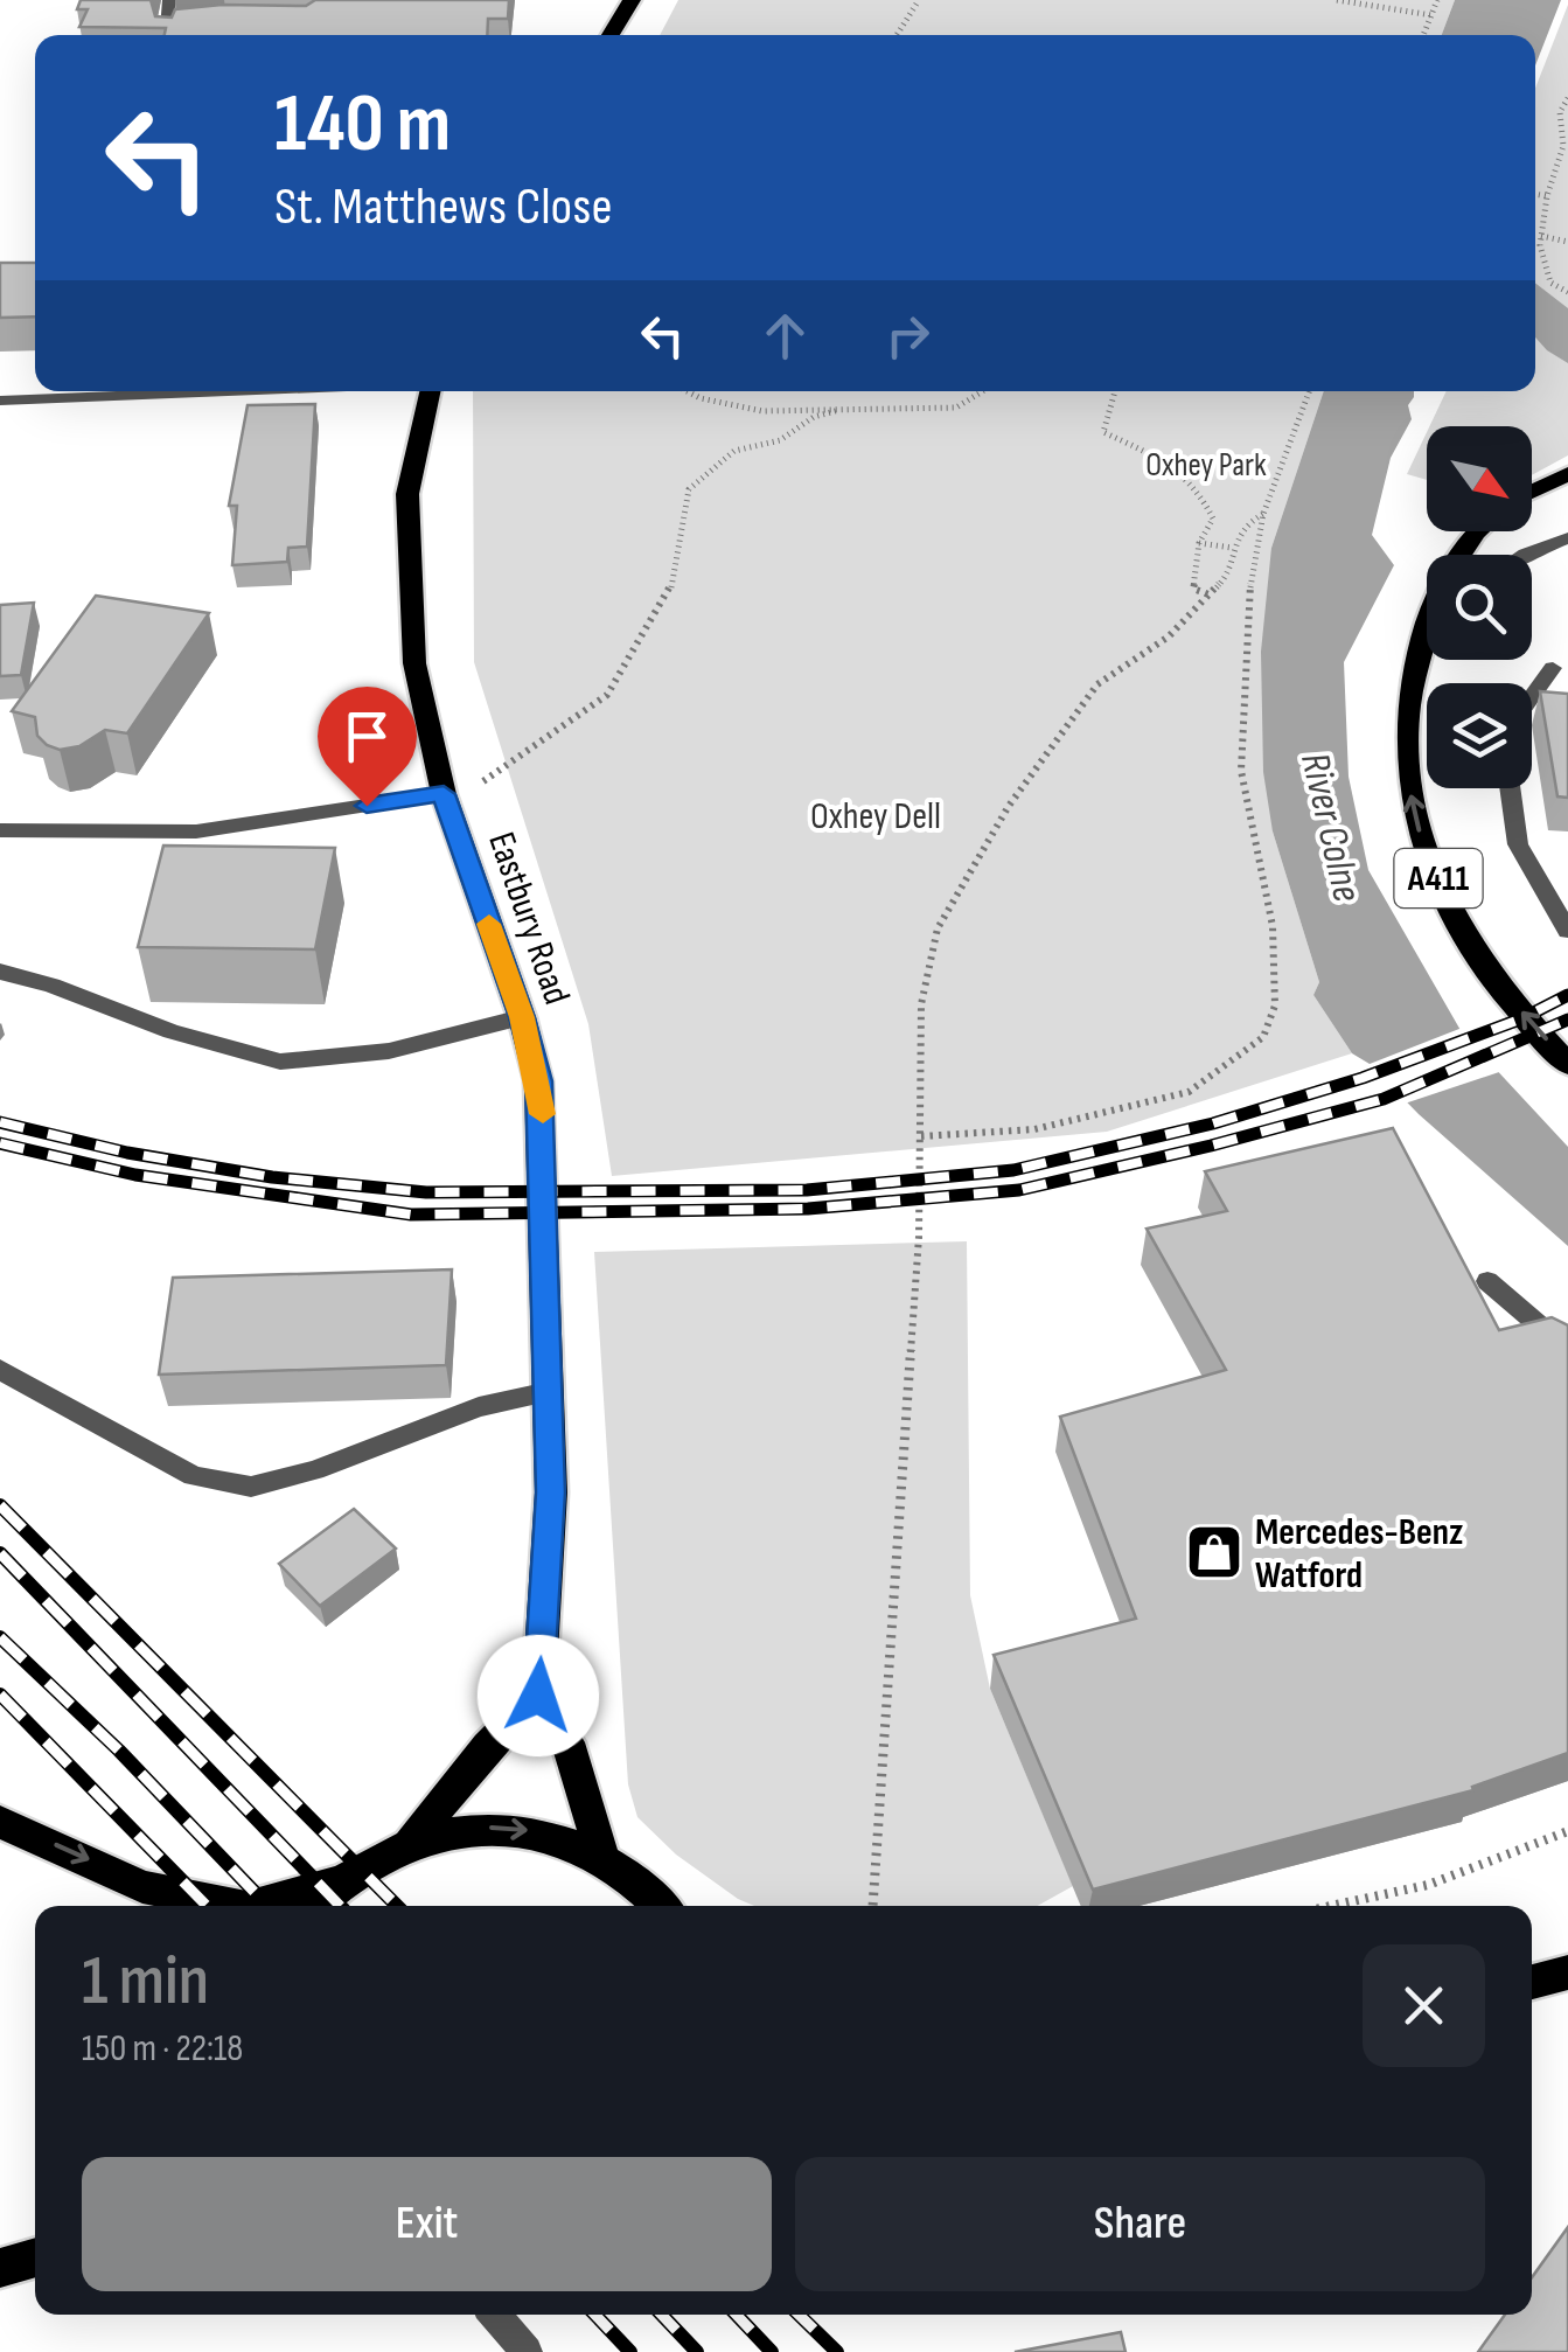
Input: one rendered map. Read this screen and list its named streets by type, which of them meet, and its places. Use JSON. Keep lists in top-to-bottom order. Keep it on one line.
{"streets":{"main road":["A411","Eastbury Road"]},"water":["River Colne"],"parks":["Oxhey Park","Oxhey Dell"],"places":{"shop":["Mercedes-Benz Watford"]},"north":"bottom right","page":{"turn":["140 m","St. Matthews Close"],"heading":["1 min","150 m · 22:18"],"buttons":["Exit","Share"]}}
